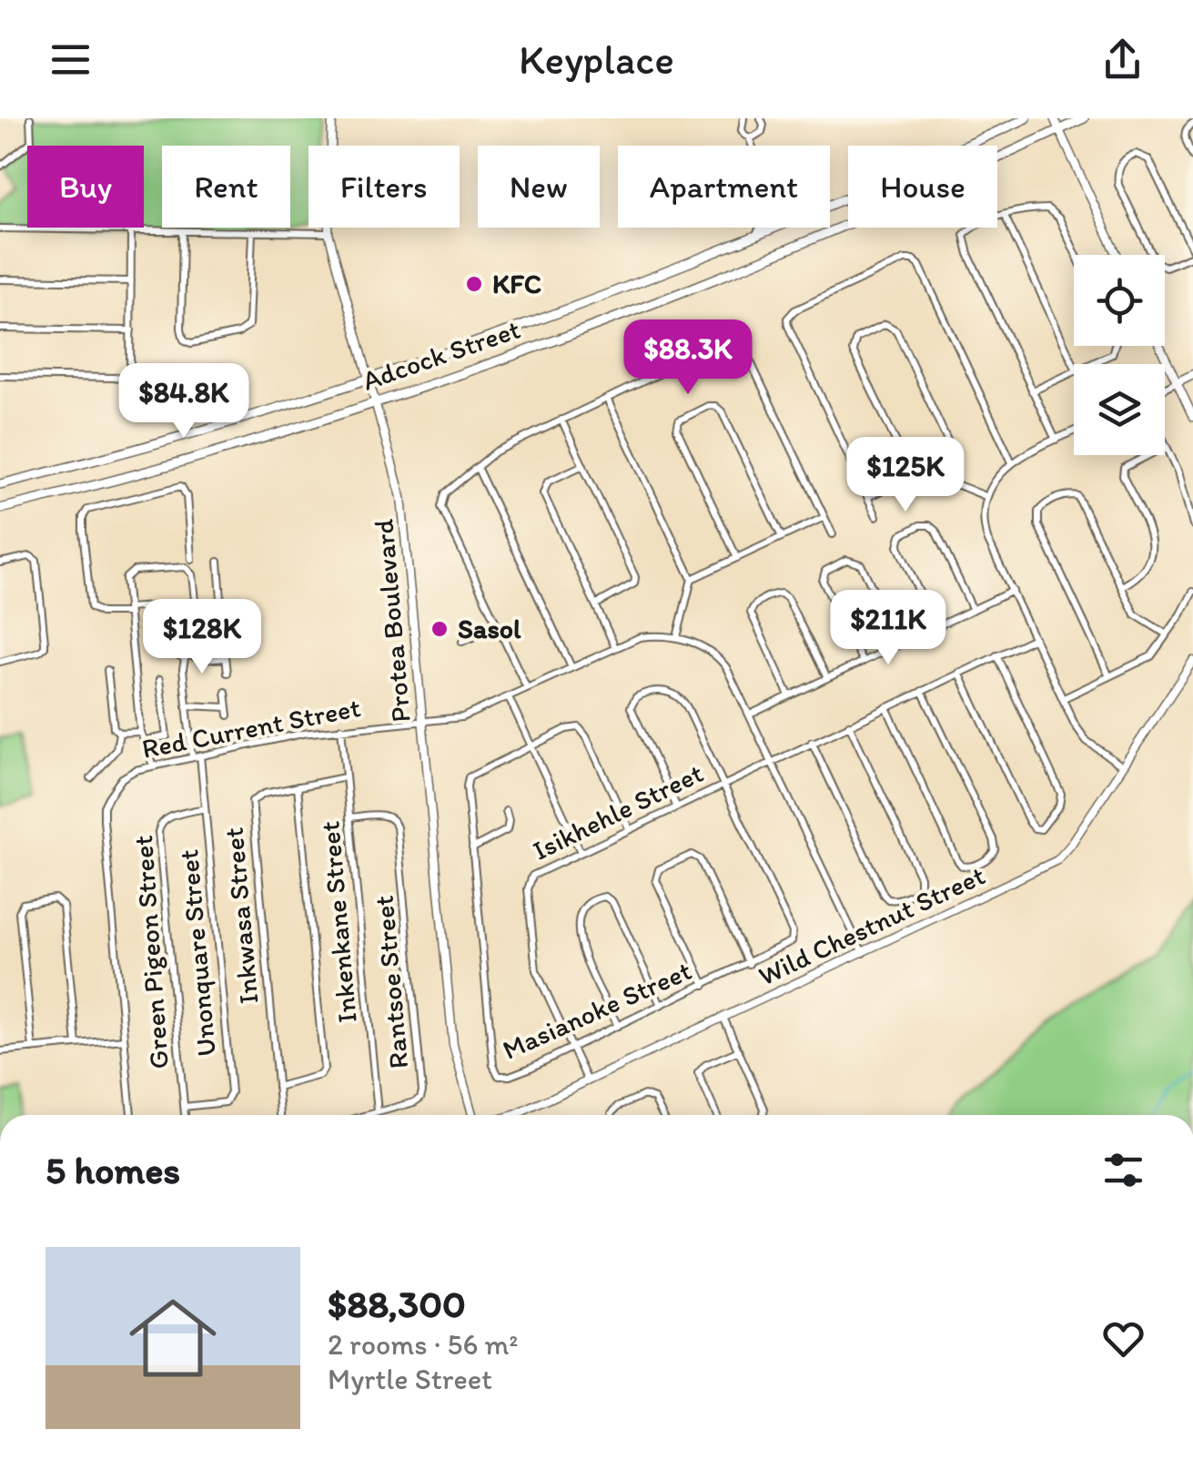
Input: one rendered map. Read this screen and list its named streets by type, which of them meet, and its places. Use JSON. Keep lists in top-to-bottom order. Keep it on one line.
{"streets":{"main road":["Adcock Street"],"street":["Protea Boulevard","Red Current Street","Isikhehle Street","Inkwasa Street","Inkenkane Street","Wild Chestnut Street","Green Pigeon Street","Unonquare Street","Rantsoe Street","Masianoke Street"]},"crossings":[["Adcock Street","Protea Boulevard"],["Protea Boulevard","Red Current Street"],["Red Current Street","Inkenkane Street"],["Red Current Street","Unonquare Street"],["Isikhehle Street","Wild Chestnut Street"],["Isikhehle Street","Masianoke Street"],["Inkwasa Street","Inkenkane Street"],["Inkenkane Street","Rantsoe Street"],["Green Pigeon Street","Unonquare Street"]],"places":["KFC","Sasol"],"page":{"header":"Keyplace","chip":["Buy","Rent","Filters","New","Apartment","House"],"price":["$88.3K","$84.8K","$125K","$211K","$128K"],"heading":"5 homes","list":[{"name":"$88,300","note":"2 rooms · 56 m² · Myrtle Street"}]}}
